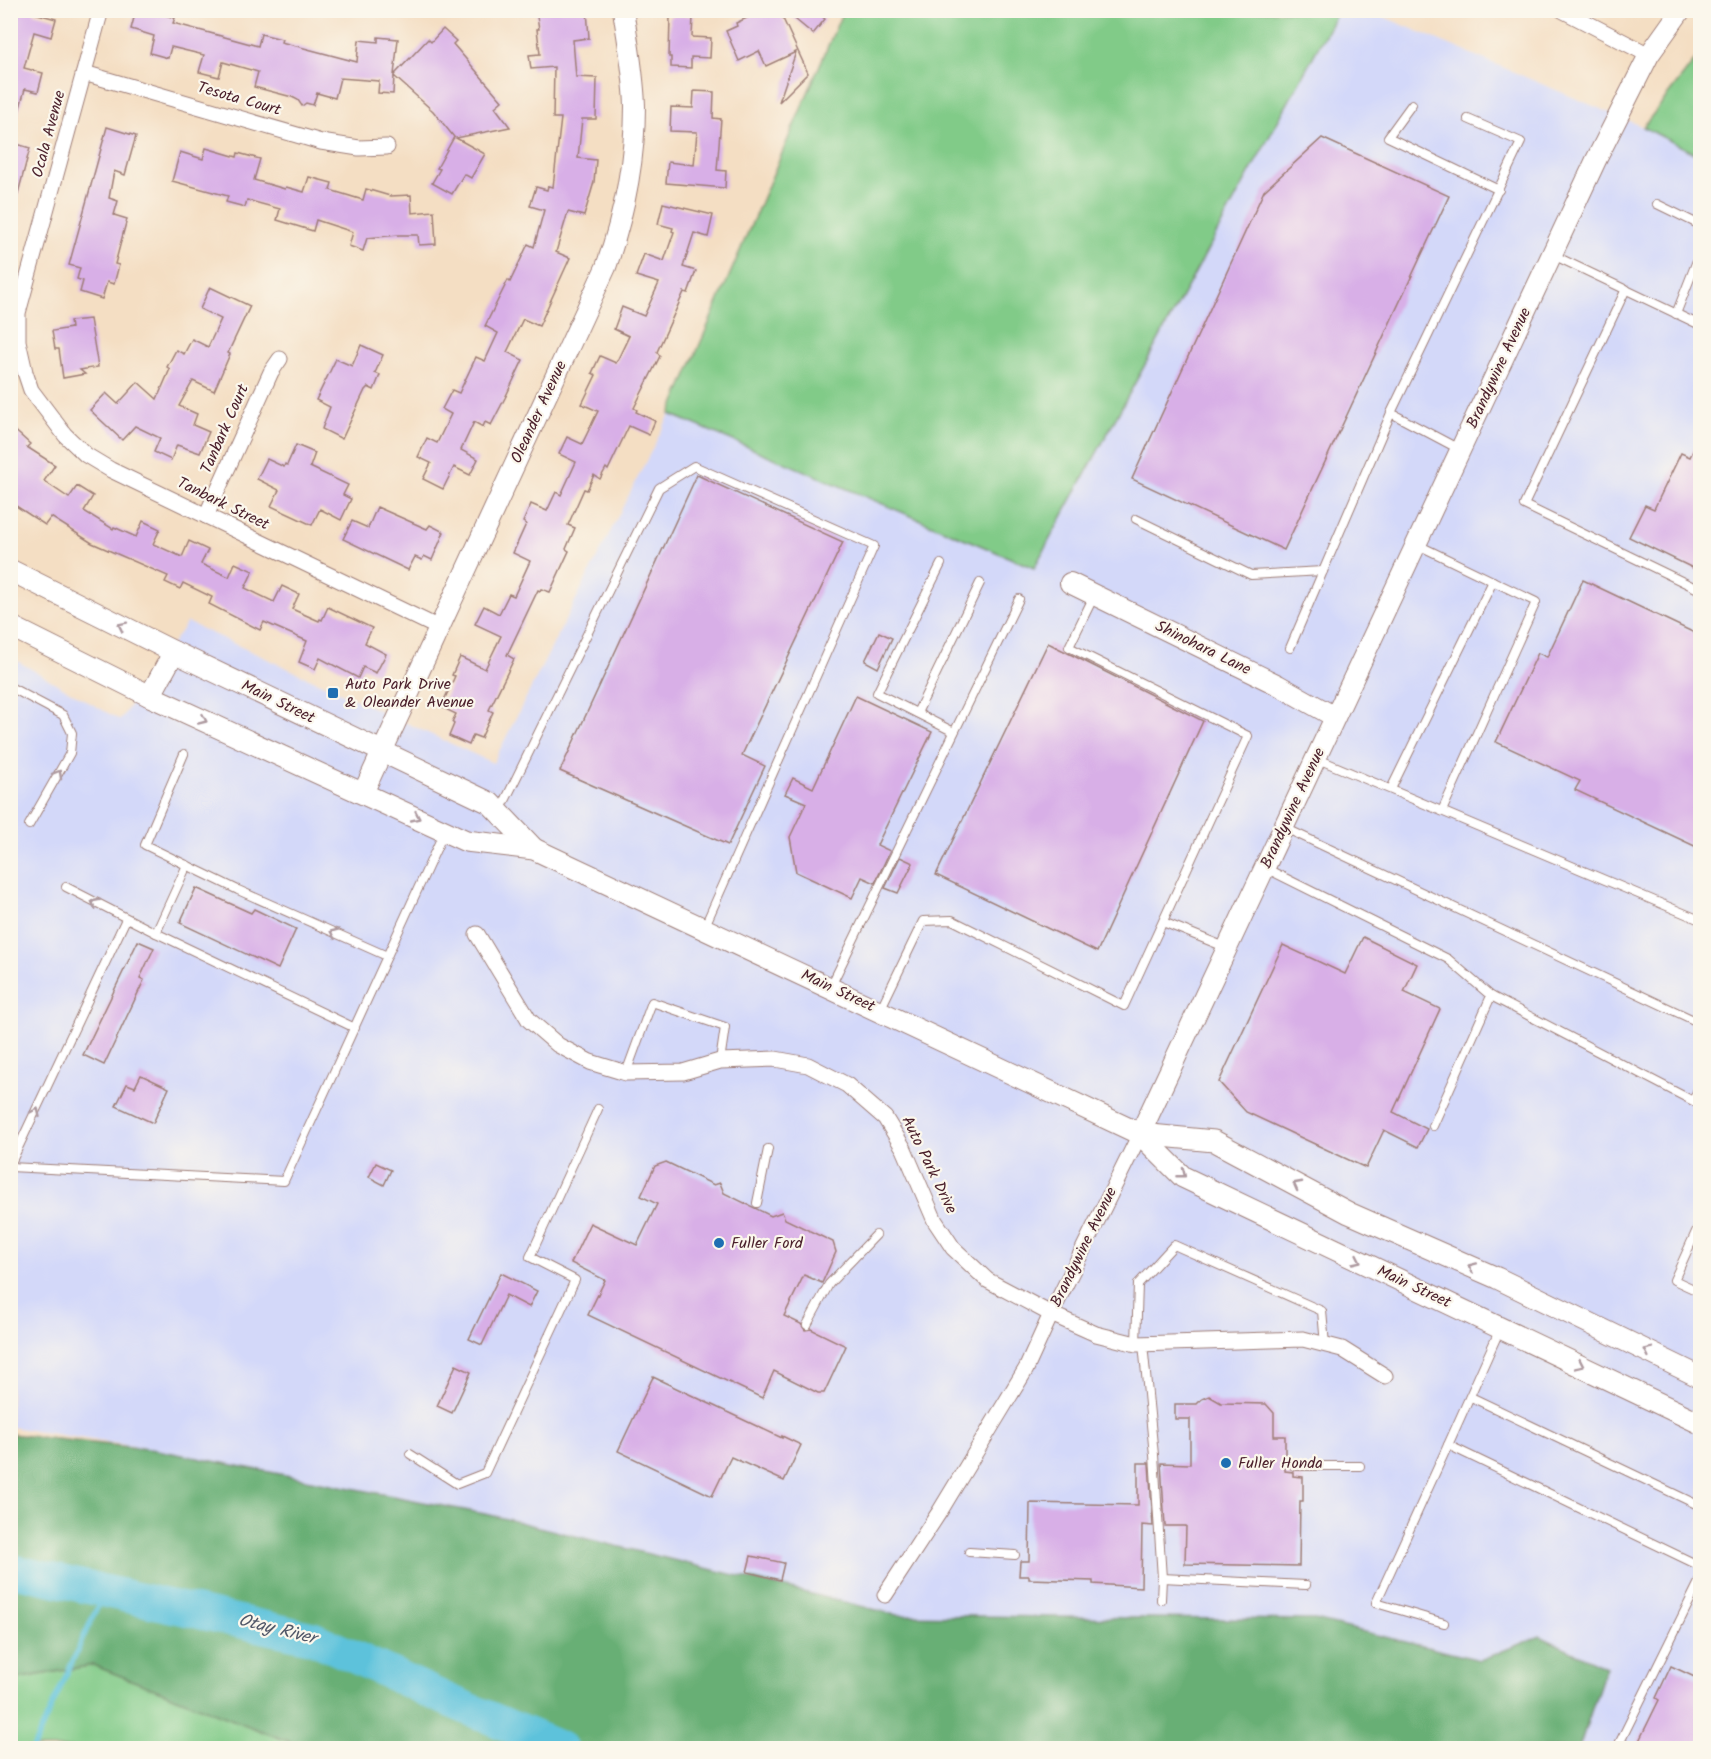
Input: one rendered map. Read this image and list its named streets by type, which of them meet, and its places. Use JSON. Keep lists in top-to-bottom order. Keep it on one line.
{"streets":{"main road":["Main Street"],"street":["Tesota Court","Ocala Avenue","Brandywine Avenue","Oleander Avenue","Tanbark Court","Tanbark Street","Shinohara Lane","Auto Park Drive"]},"crossings":[["Tesota Court","Ocala Avenue"],["Ocala Avenue","Tanbark Street"],["Brandywine Avenue","Shinohara Lane"],["Brandywine Avenue","Main Street"],["Brandywine Avenue","Auto Park Drive"],["Oleander Avenue","Tanbark Street"],["Oleander Avenue","Main Street"],["Tanbark Court","Tanbark Street"]],"water":["Otay River"],"places":{"transit":["Auto Park Drive & Oleander Avenue"],"other":["Fuller Ford","Fuller Honda"]}}
